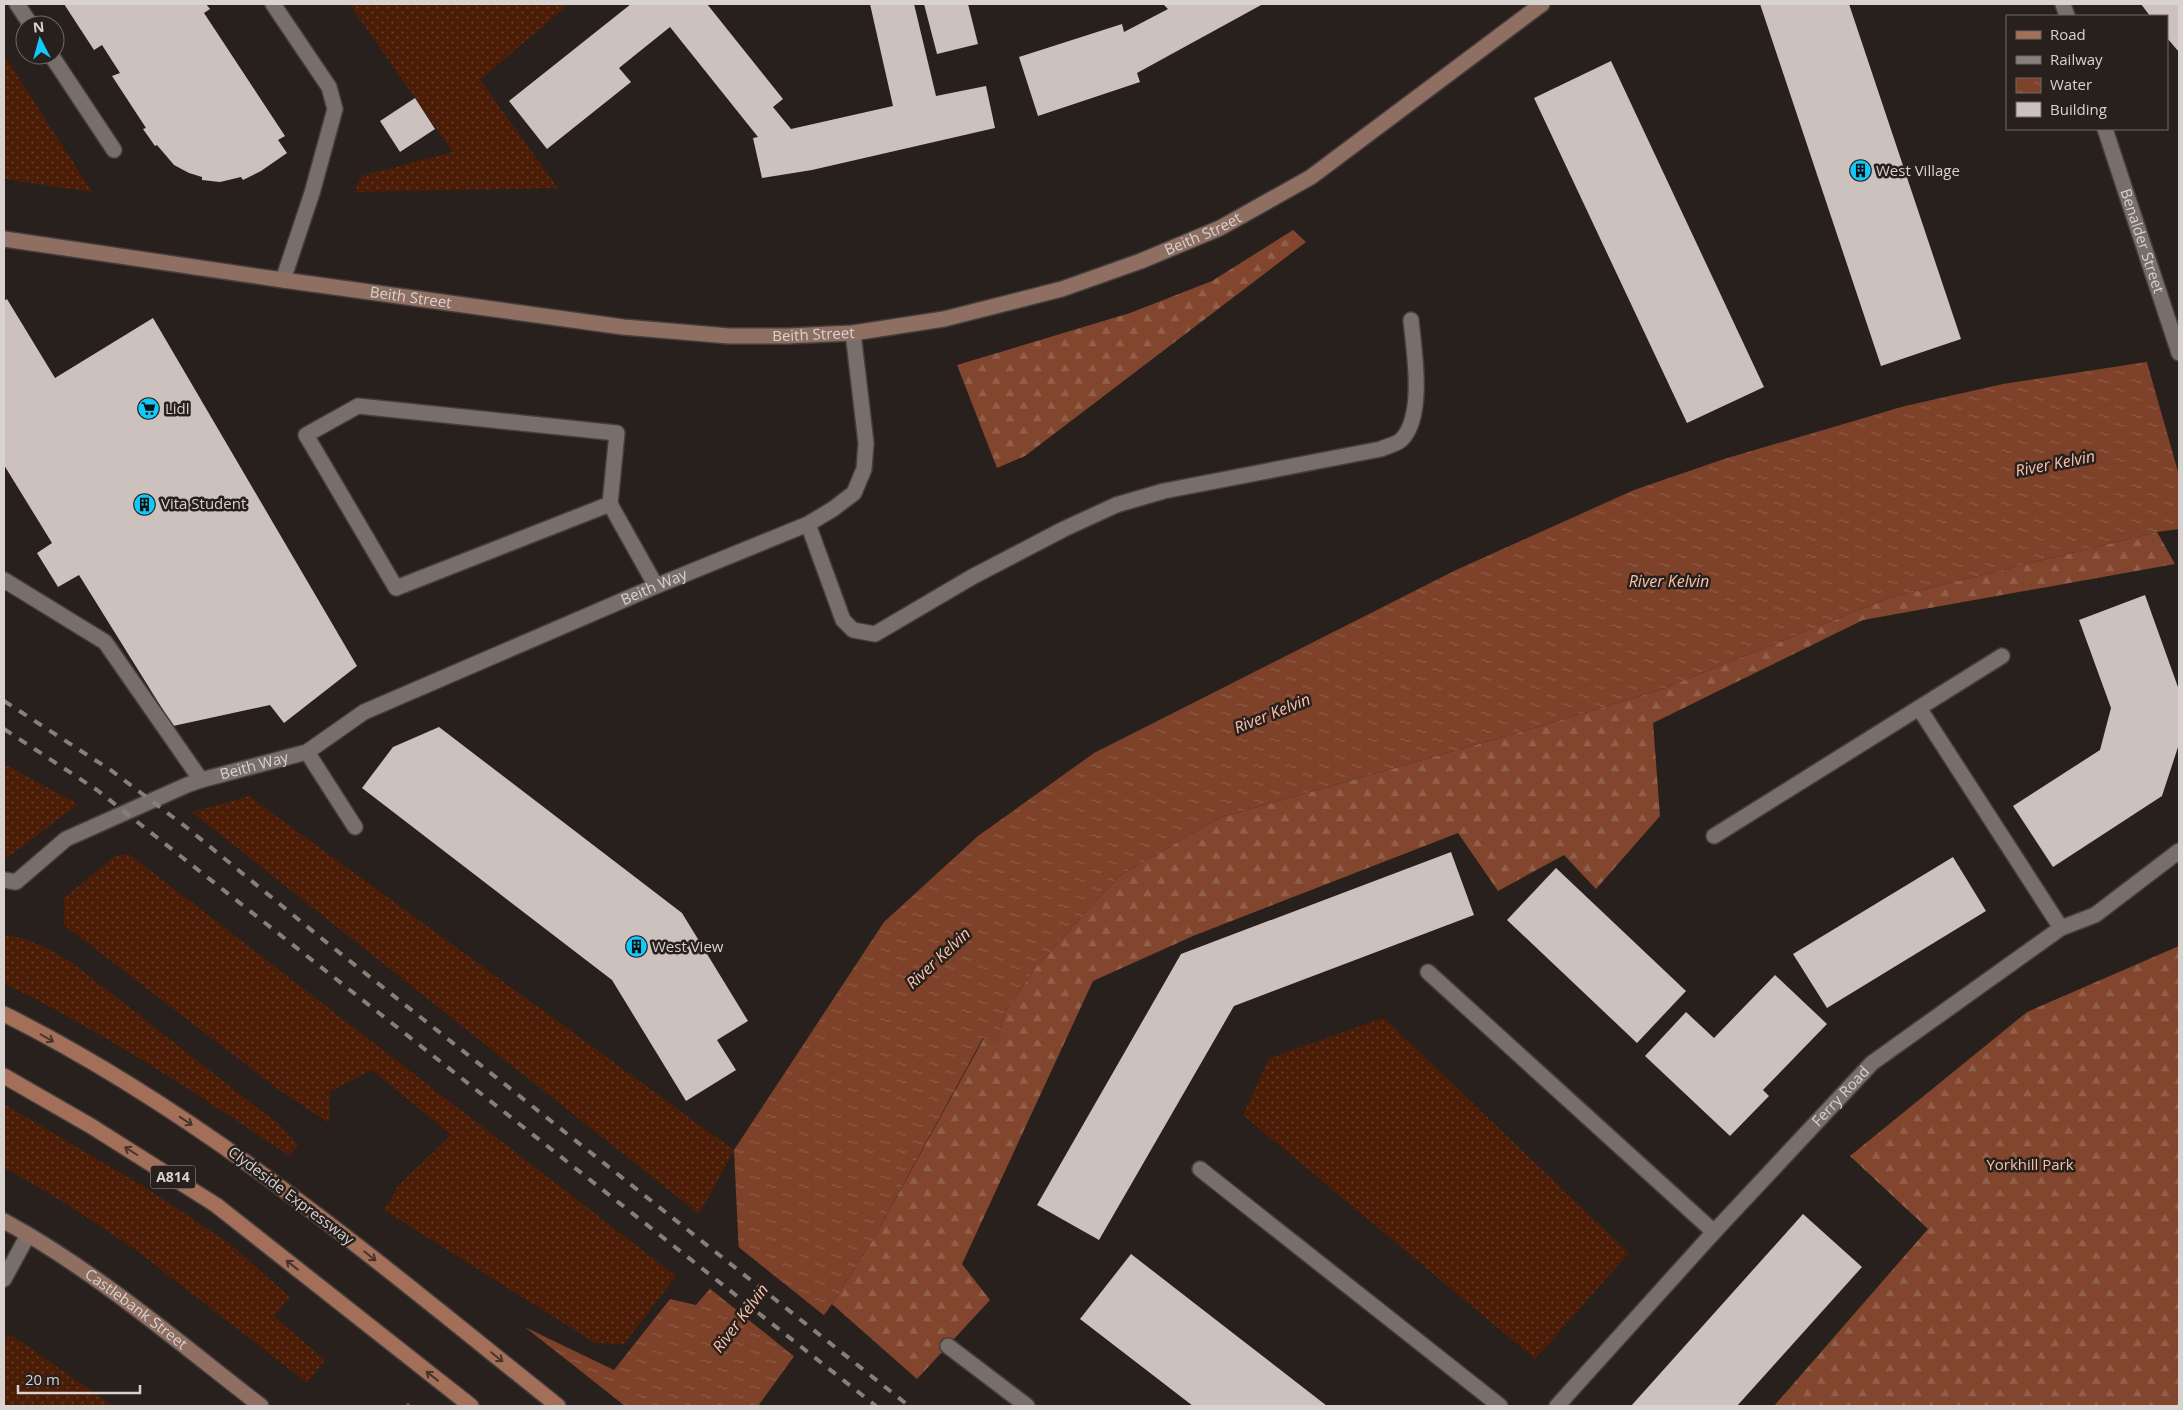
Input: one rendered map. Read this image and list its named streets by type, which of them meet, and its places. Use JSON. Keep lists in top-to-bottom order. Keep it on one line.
{"streets":{"main road":["Beith Street","A814","Clydeside Expressway","Castlebank Street"],"street":["Benalder Street","Beith Way","Ferry Road"]},"crossings":[["Beith Street","Beith Way"]],"water":["River Kelvin"],"parks":["Yorkhill Park"],"places":{"building":["West Village","Vita Student","West View"],"supermarket":["Lidl"]},"legend":["Road","Railway","Water","Building"],"scale_bar":"20 m","north":"top"}
